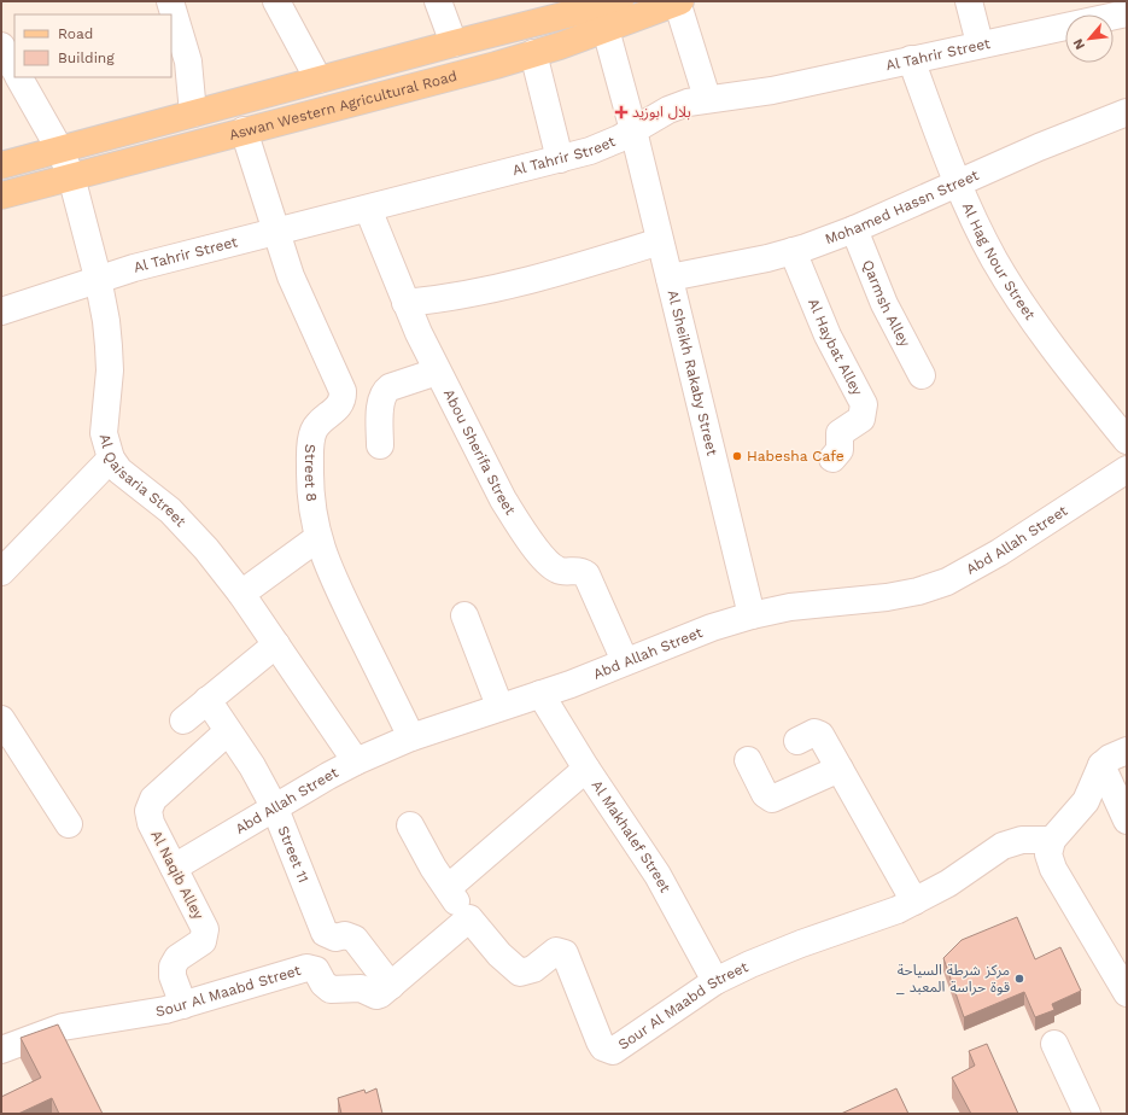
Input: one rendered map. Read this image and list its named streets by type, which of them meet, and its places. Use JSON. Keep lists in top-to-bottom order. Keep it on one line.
{"streets":{"main road":["Aswan Western Agricultural Road"],"street":["Al Tahrir Street","Mohamed Hassn Street","Al Hag Nour Street","Qarmsh Alley","Al Haybat Alley","Al Sheikh Rakaby Street","Abou Sherifa Street","Street 8","Al Qaisaria Street","Abd Allah Street","Al Makhalef Street","Street 11","Al Naqib Alley","Sour Al Maabd Street"]},"crossings":[["Al Tahrir Street","Al Hag Nour Street"],["Al Tahrir Street","Al Sheikh Rakaby Street"],["Al Tahrir Street","Abou Sherifa Street"],["Al Tahrir Street","Street 8"],["Al Tahrir Street","Al Qaisaria Street"],["Aswan Western Agricultural Road","Al Sheikh Rakaby Street"],["Aswan Western Agricultural Road","Street 8"],["Aswan Western Agricultural Road","Al Qaisaria Street"],["Mohamed Hassn Street","Al Hag Nour Street"],["Mohamed Hassn Street","Qarmsh Alley"],["Mohamed Hassn Street","Al Haybat Alley"],["Mohamed Hassn Street","Al Sheikh Rakaby Street"],["Al Sheikh Rakaby Street","Abd Allah Street"],["Abou Sherifa Street","Abd Allah Street"],["Street 8","Abd Allah Street"],["Al Qaisaria Street","Abd Allah Street"],["Abd Allah Street","Al Makhalef Street"],["Abd Allah Street","Street 11"],["Abd Allah Street","Al Naqib Alley"],["Al Makhalef Street","Sour Al Maabd Street"],["Street 11","Al Naqib Alley"],["Street 11","Sour Al Maabd Street"],["Al Naqib Alley","Sour Al Maabd Street"]],"places":{"health":["بلال ابوزيد"],"other":["Habesha Cafe","مركز شرطة السياحة _ قوة حراسة المعبد"]},"legend":["Road","Building"],"north":"bottom left"}
